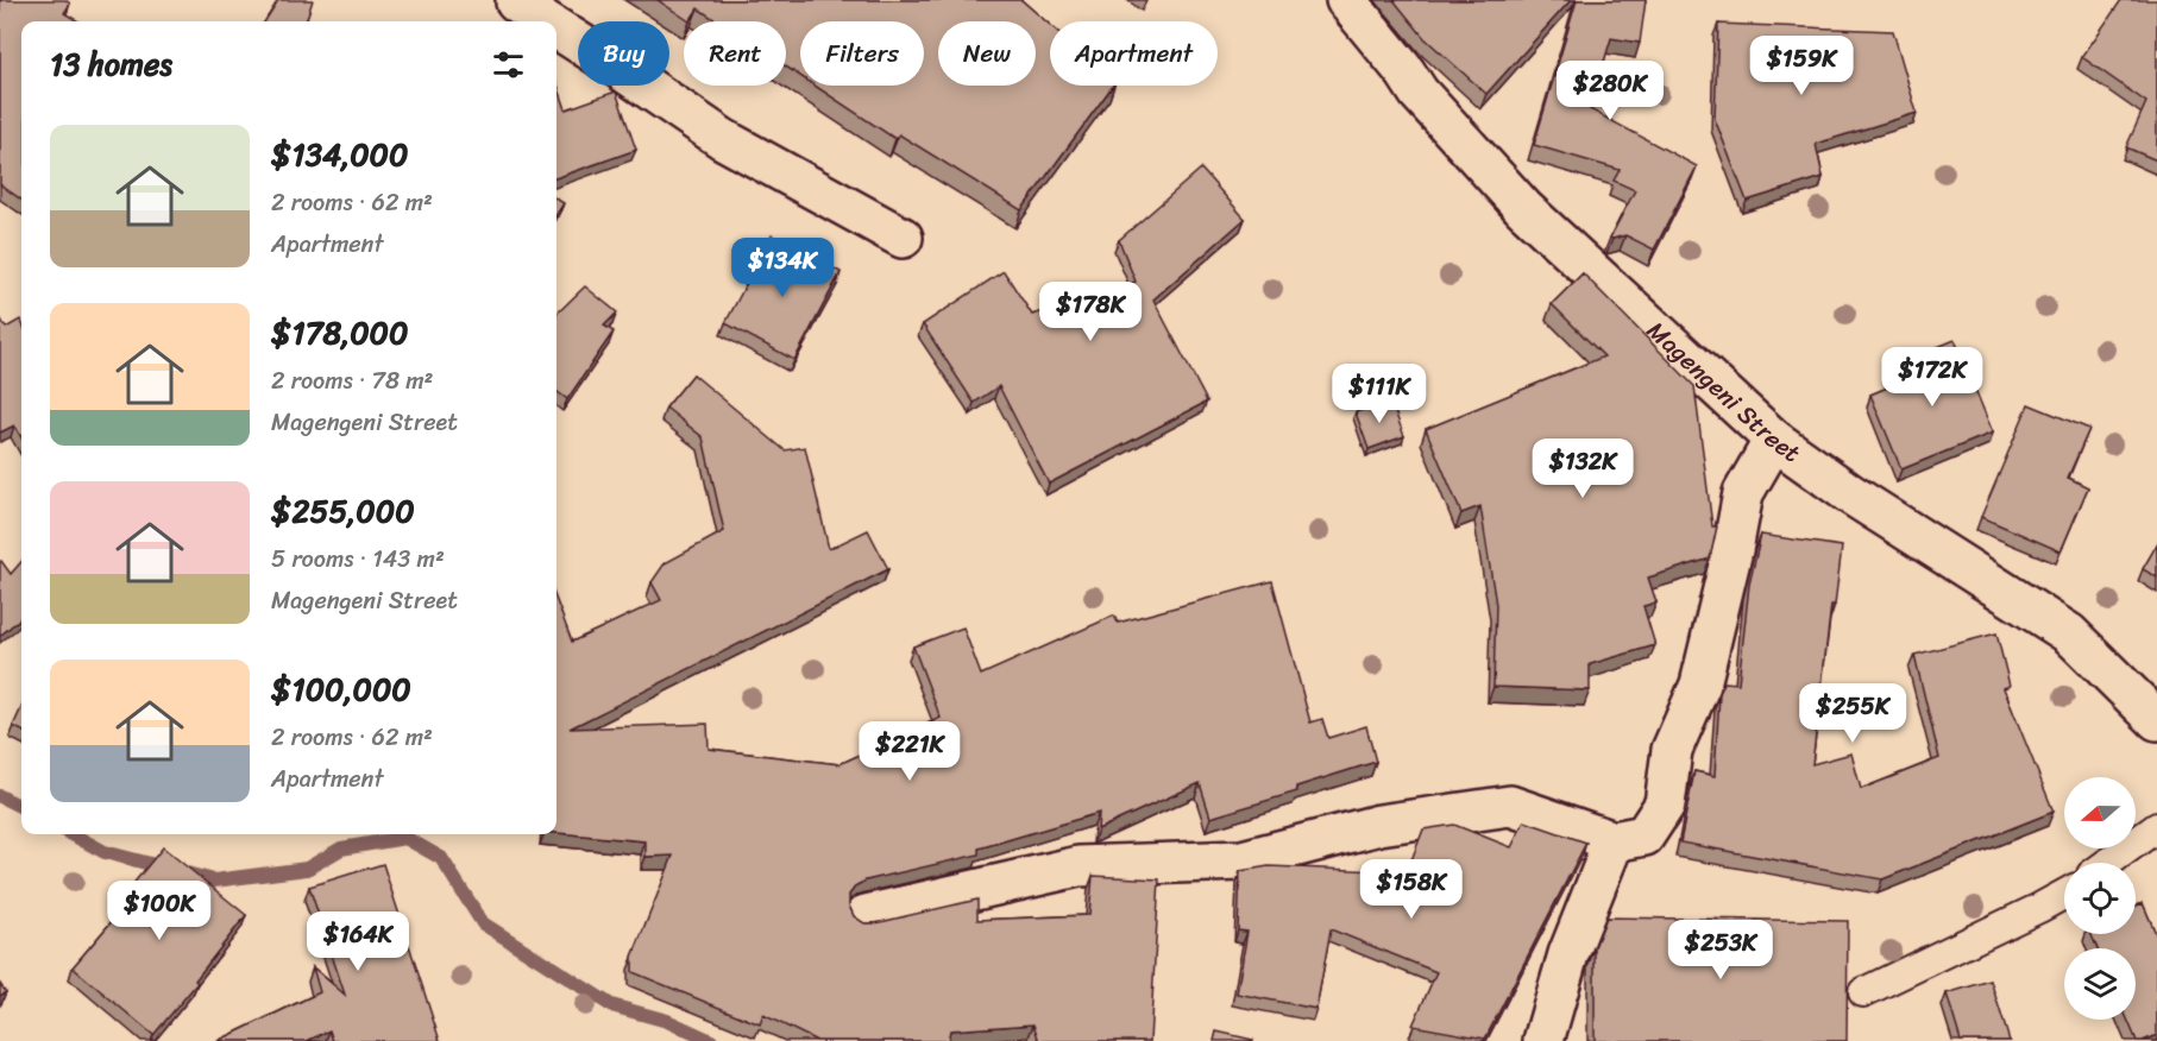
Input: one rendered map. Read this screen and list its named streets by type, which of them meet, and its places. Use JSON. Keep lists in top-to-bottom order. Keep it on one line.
{"streets":{"street":["Magengeni Street"]},"north":"left","page":{"chip":["Buy","Rent","Filters","New","Apartment"],"heading":"13 homes","price":["$159K","$280K","$134K","$178K","$172K","$111K","$132K","$255K","$221K","$158K","$100K","$164K","$253K"],"list":[{"name":"$134,000","note":"2 rooms · 62 m² · Apartment"},{"name":"$178,000","note":"2 rooms · 78 m² · Magengeni Street"},{"name":"$255,000","note":"5 rooms · 143 m² · Magengeni Street"},{"name":"$100,000","note":"2 rooms · 62 m² · Apartment"}]}}
